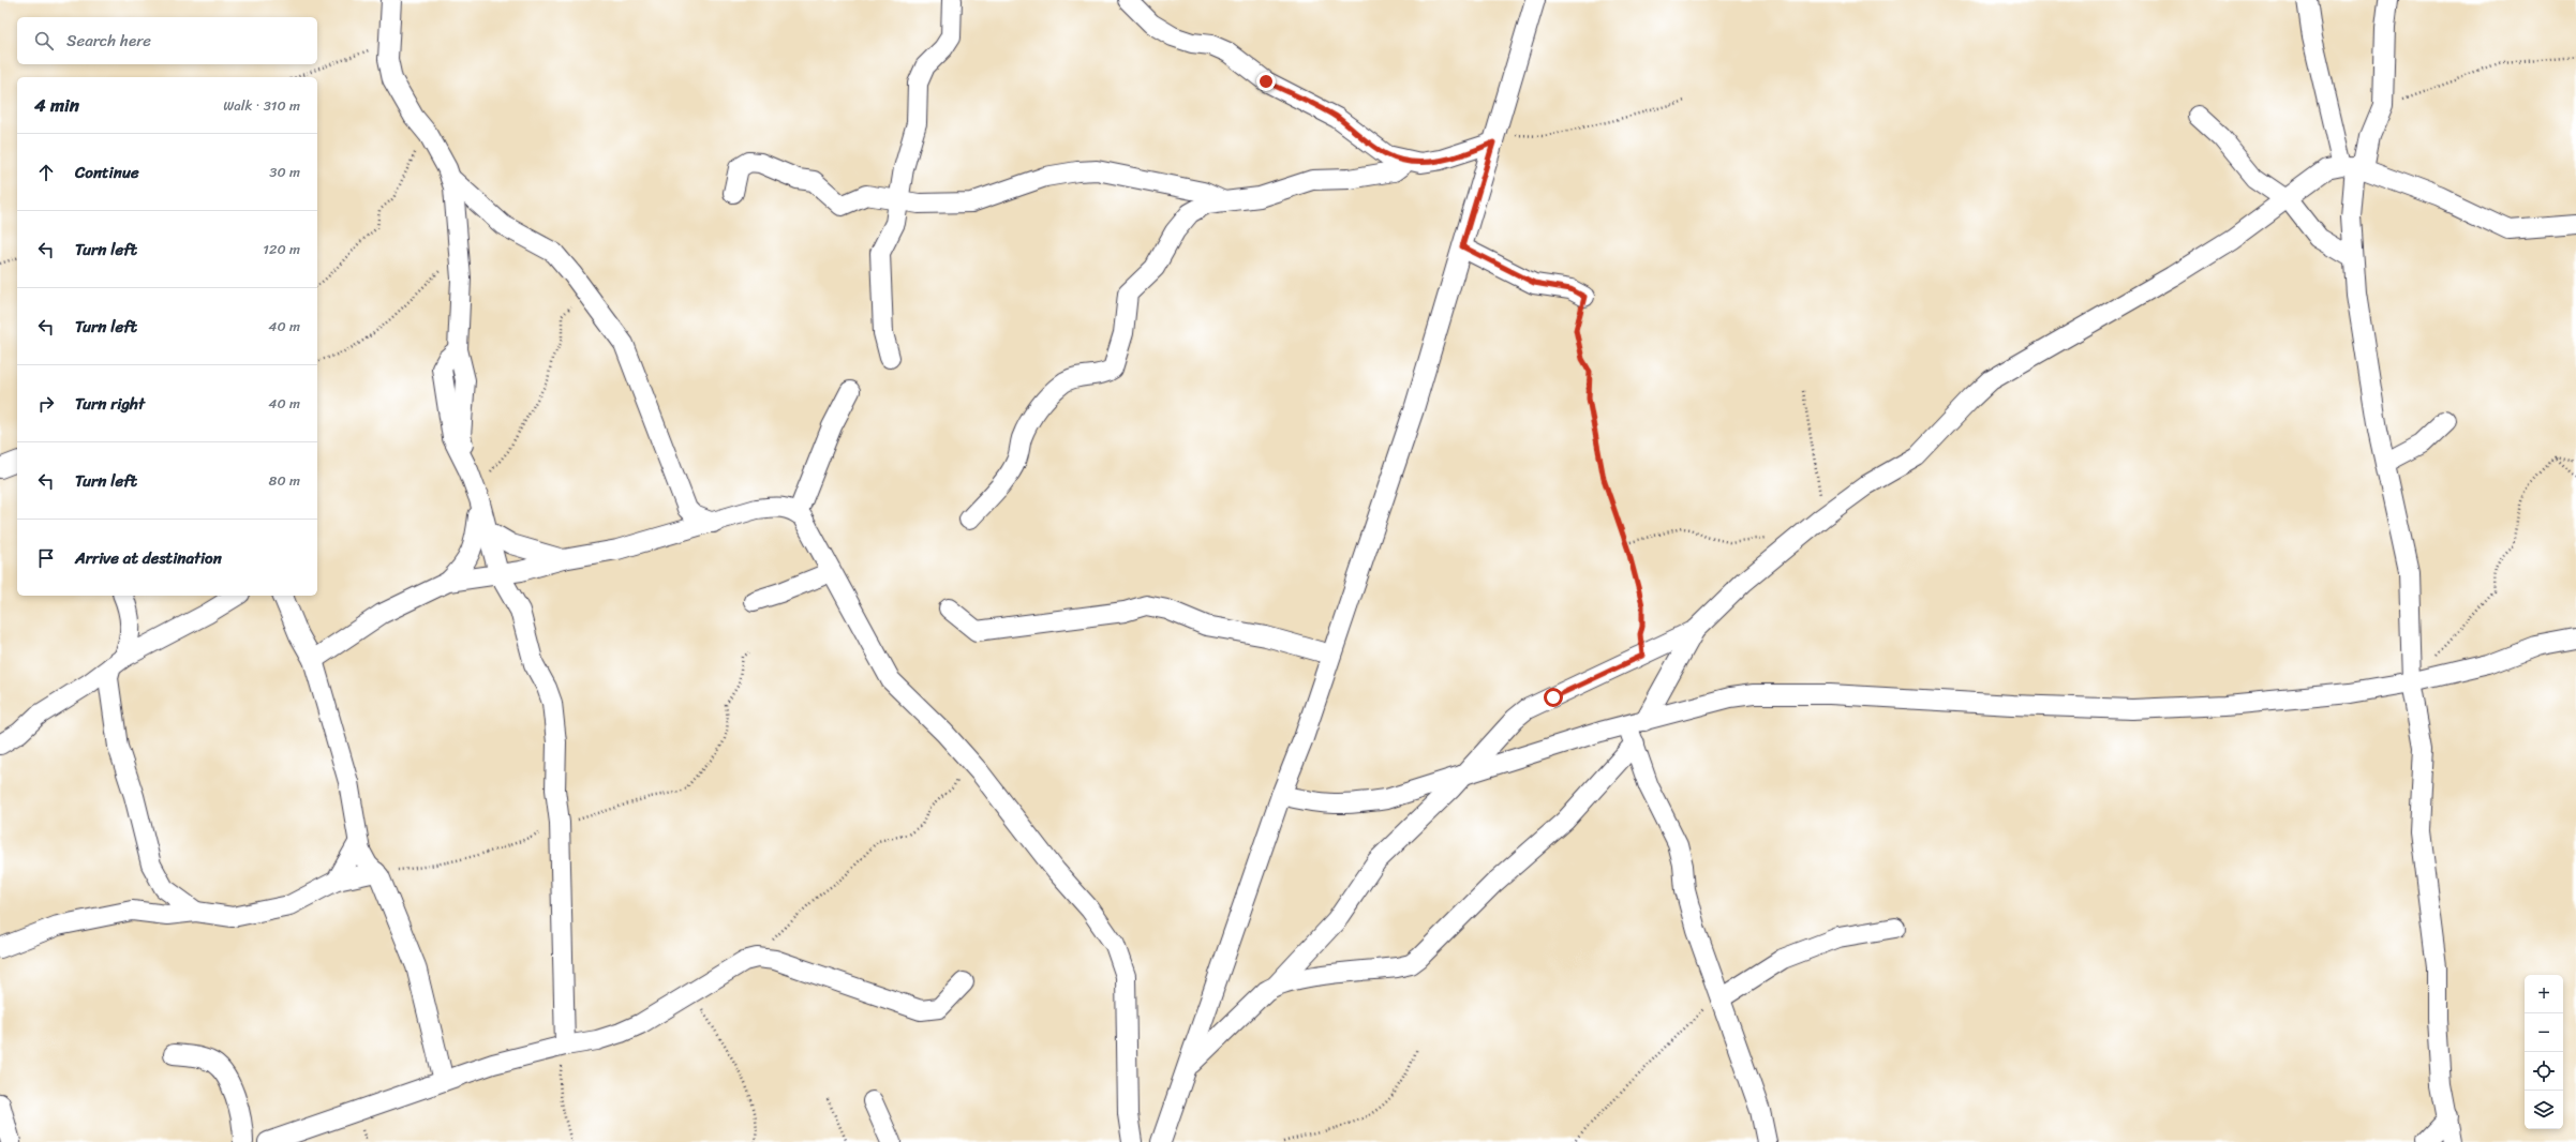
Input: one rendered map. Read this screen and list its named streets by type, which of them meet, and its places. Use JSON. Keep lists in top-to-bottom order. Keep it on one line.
{"page":{"search":"Search here","heading":["4 min","Walk · 310 m"],"list":[["Continue","30 m"],["Turn left","120 m"],["Turn left","40 m"],["Turn right","40 m"],["Turn left","80 m"],"Arrive at destination"],"map_buttons":["+","−"]}}
